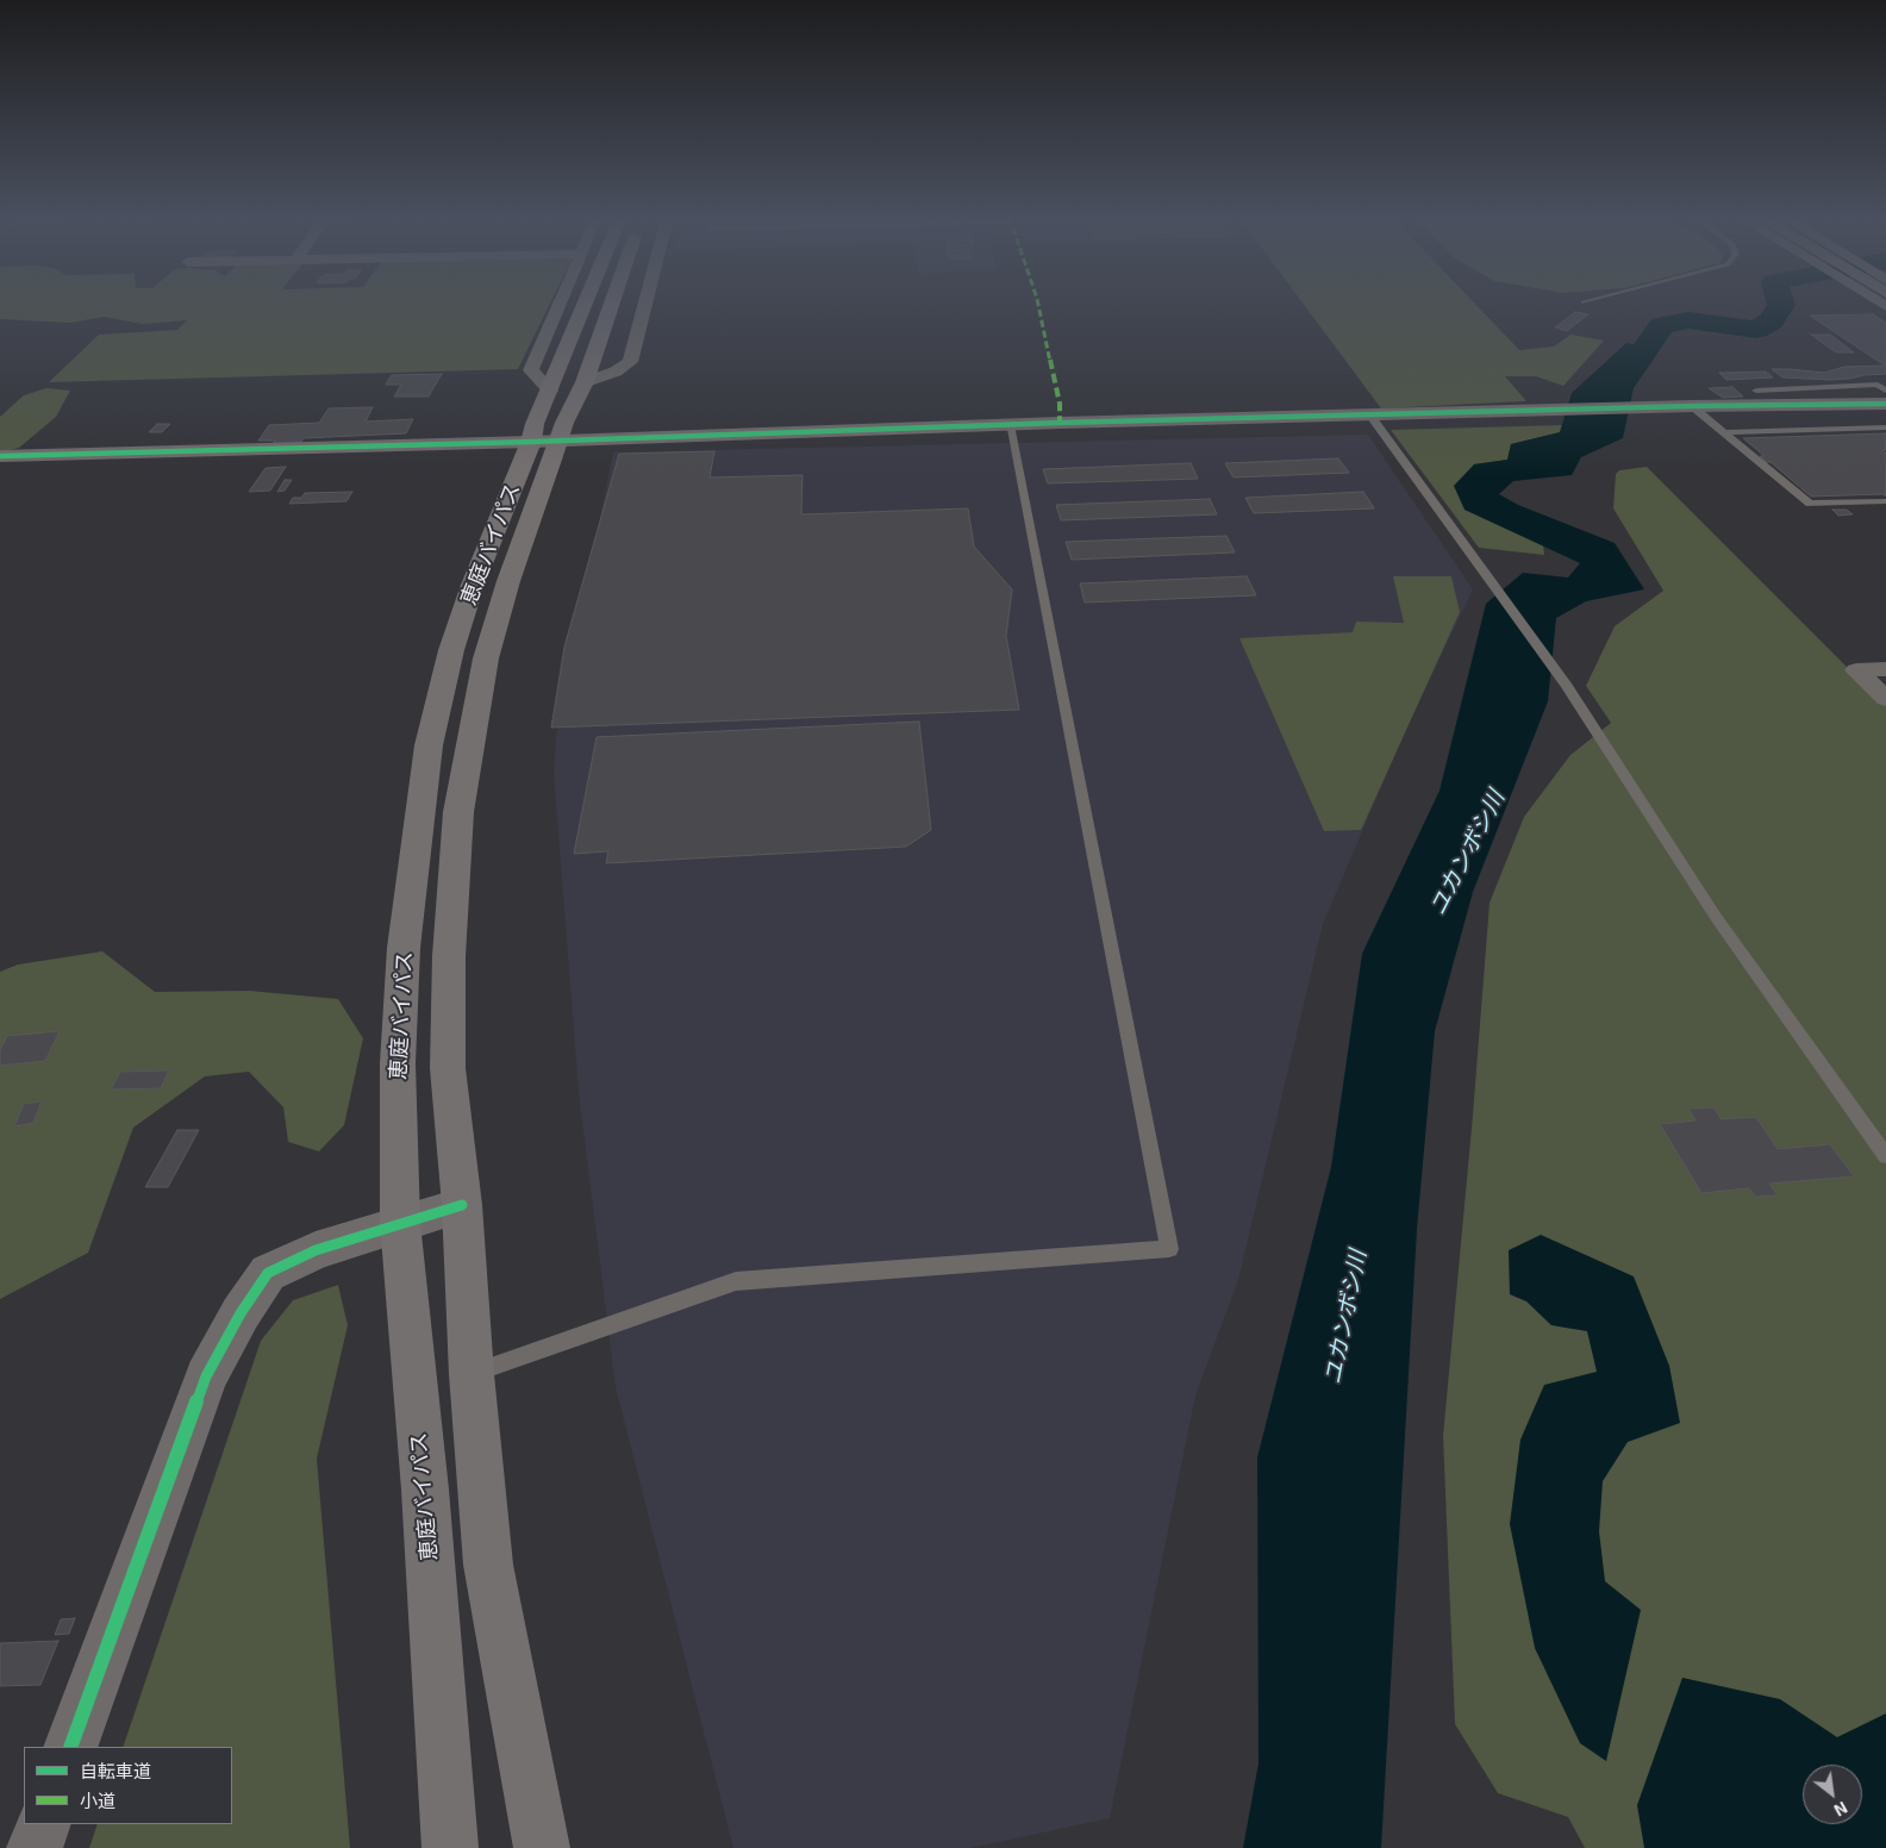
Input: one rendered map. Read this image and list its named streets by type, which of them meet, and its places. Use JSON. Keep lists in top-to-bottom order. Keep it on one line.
{"streets":{"highway":["恵庭バイパス"]},"water":["ユカンボシ川"],"legend":["自転車道","小道"],"north":"bottom right"}
